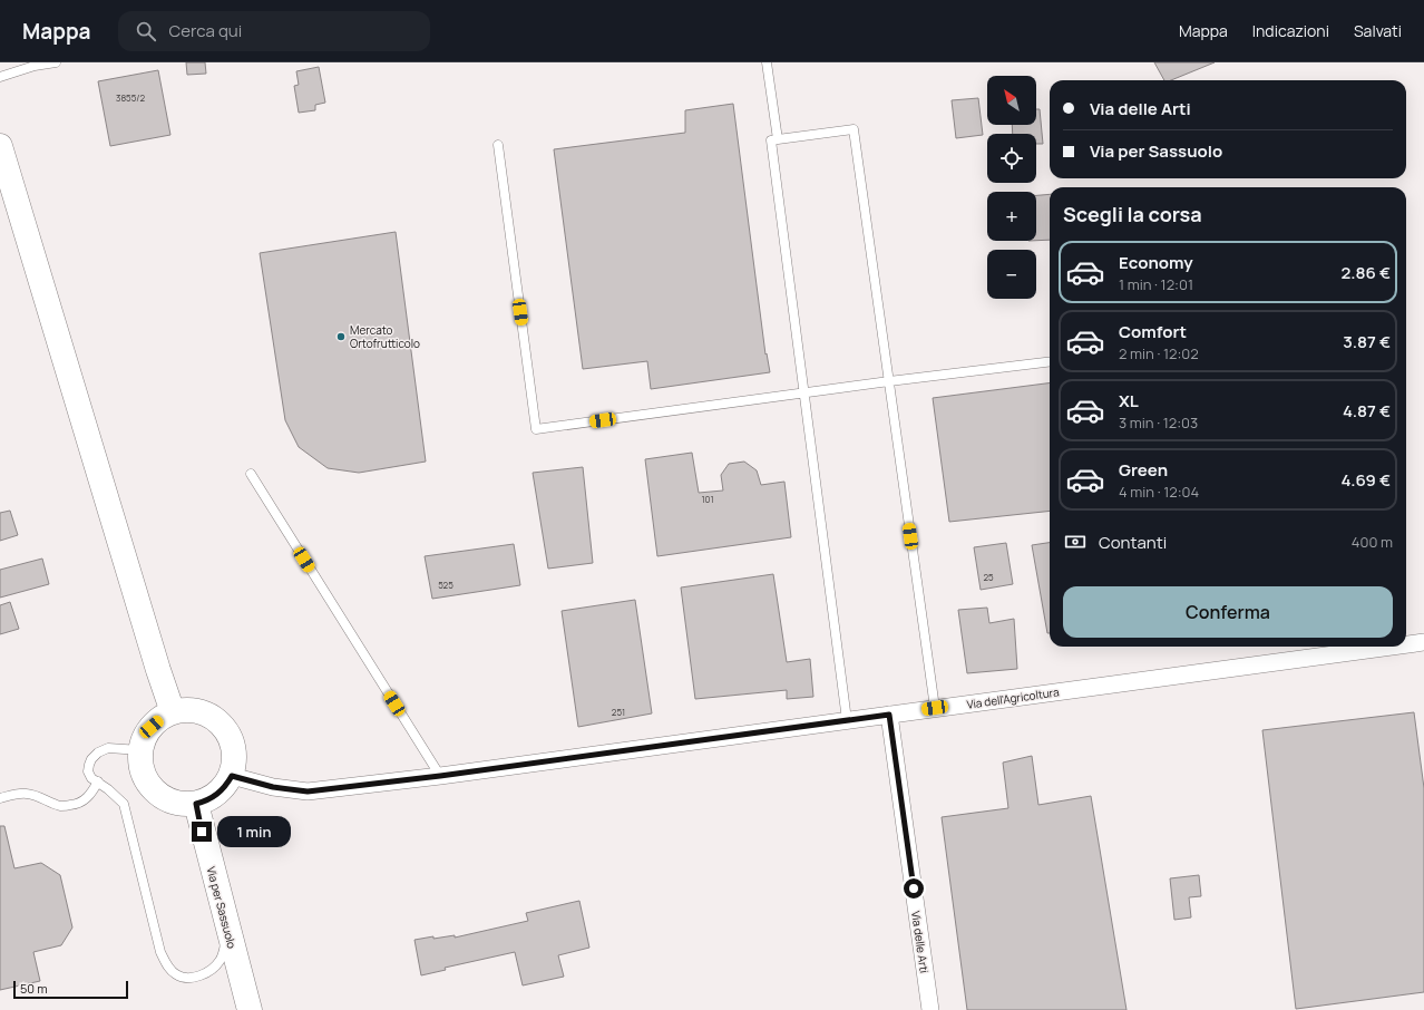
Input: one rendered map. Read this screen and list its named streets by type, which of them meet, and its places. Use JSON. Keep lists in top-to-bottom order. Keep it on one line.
{"streets":{"main road":["Via per Sassuolo"],"street":["Via dell'Agricoltura","Via delle Arti"]},"crossings":[["Via dell'Agricoltura","Via per Sassuolo"],["Via dell'Agricoltura","Via delle Arti"]],"places":["Mercato Ortofrutticolo"],"house_numbers":["3855/2","101","25","525","251"],"scale_bar":"50 m","north":"top left","page":{"header":"Mappa","search":"Cerca qui","nav":["Mappa","Indicazioni","Salvati"],"map_buttons":["+","−"],"banner":["Via delle Arti","Via per Sassuolo"],"heading":"Scegli la corsa","list":[{"name":"Economy","note":"1 min · 12:01","value":"2.86 €"},{"name":"Comfort","note":"2 min · 12:02","value":"3.87 €"},{"name":"XL","note":"3 min · 12:03","value":"4.87 €"},{"name":"Green","note":"4 min · 12:04","value":"4.69 €"}],"pay":["Contanti","400 m"],"buttons":"Conferma","bubble":"1 min","scale":"50 m"}}
